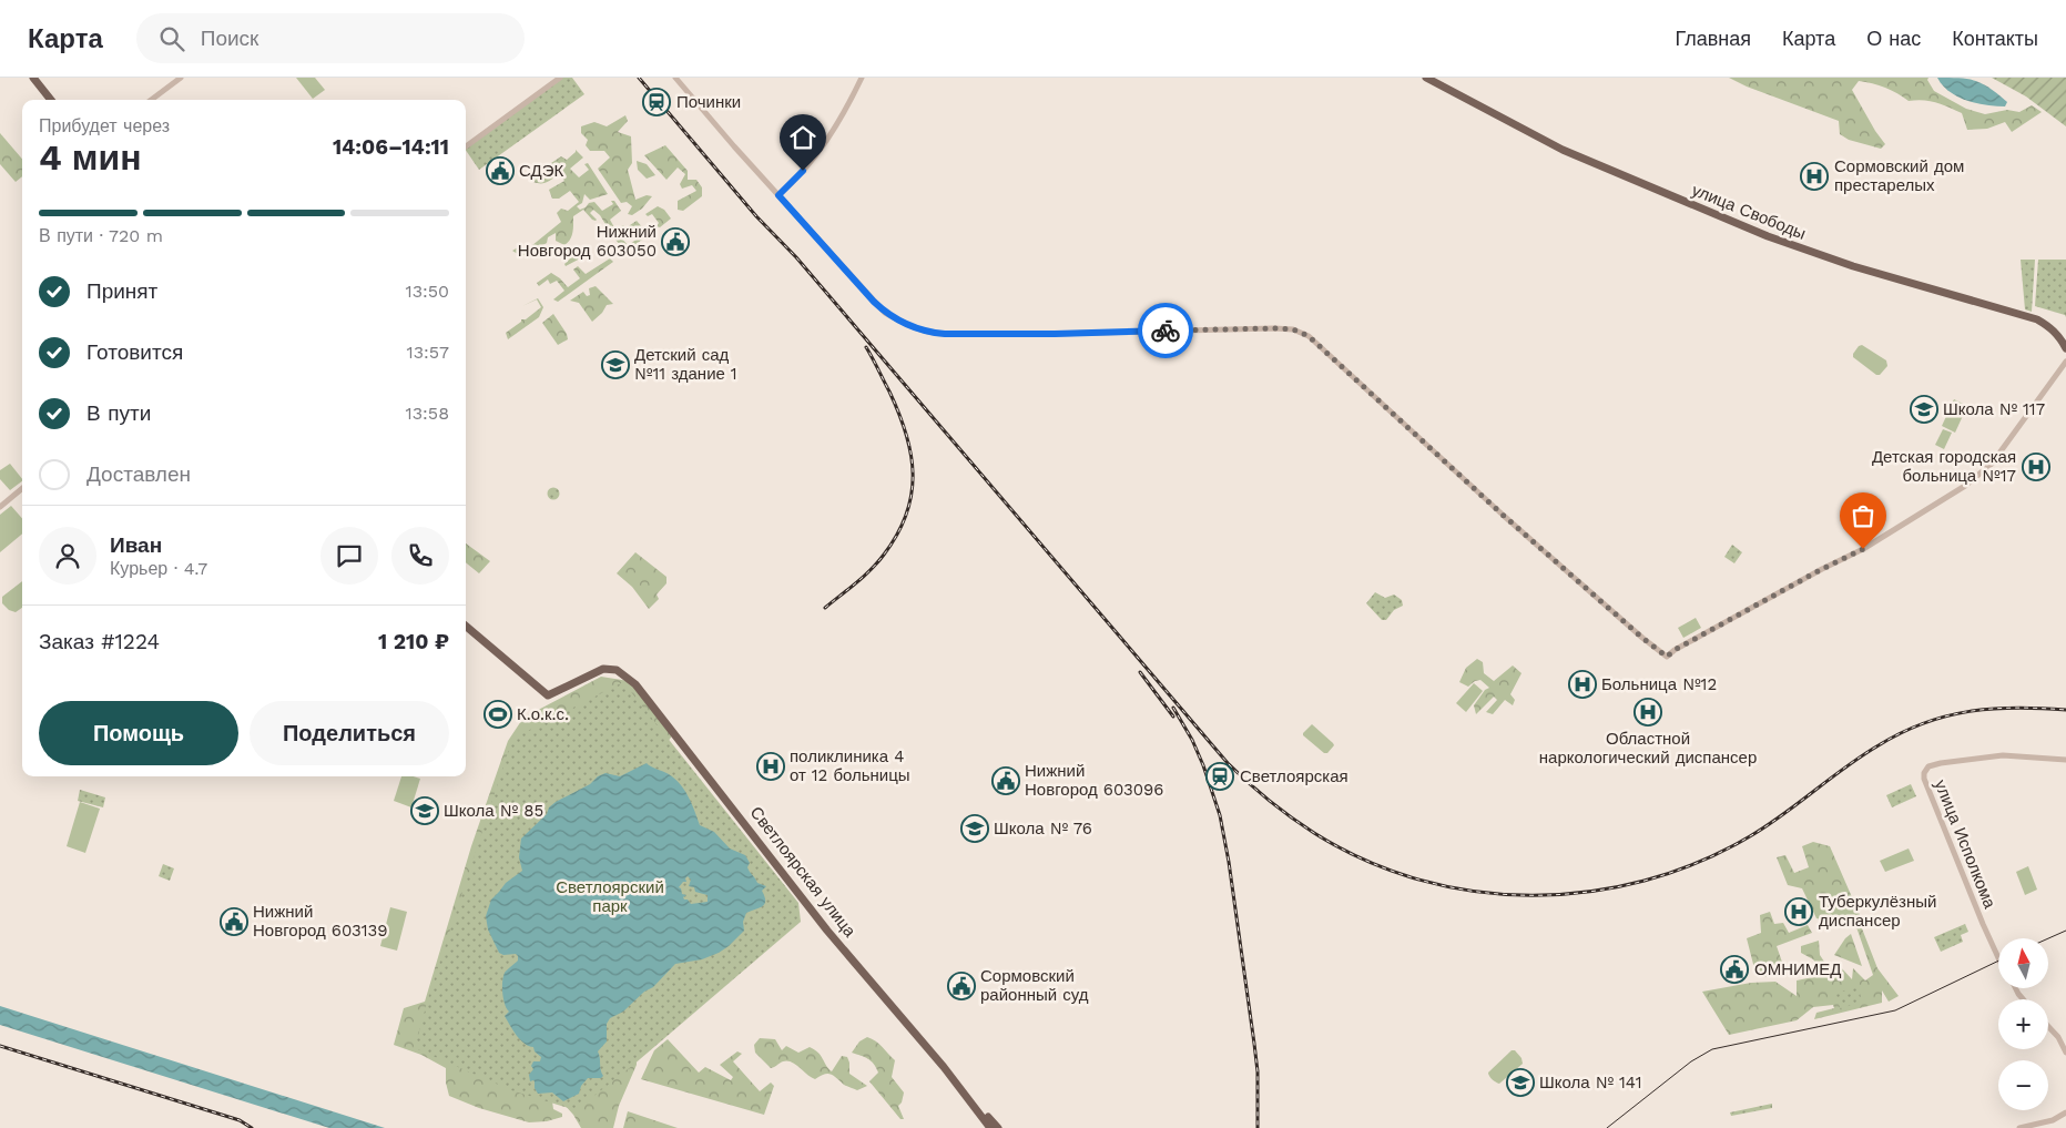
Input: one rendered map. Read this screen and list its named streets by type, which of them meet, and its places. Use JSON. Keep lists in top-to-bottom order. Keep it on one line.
{"streets":{"main road":["улица Свободы","Светлоярская улица"],"street":["улица Исполкома"]},"parks":["Светлоярский парк"],"places":{"station":["Починки","Светлоярская"],"public building":["СДЭК","Нижний Новгород 603050","Нижний Новгород 603096","Нижний Новгород 603139","ОМНИМЕД","Сормовский районный суд"],"hospital":["Сормовский дом престарелых","Детская городская больница №17","Больница №12","Областной наркологический диспансер","поликлиника 4 от 12 больницы","Туберкулёзный диспансер"],"school or university":["Детский сад №11 здание 1","Школа № 117","Школа № 85","Школа № 76","Школа № 141"],"sports":["К.о.к.с."]},"north":"top","page":{"header":"Карта","search":"Поиск","nav":["Главная","Карта","О нас","Контакты"],"heading":["4 мин","Прибудет через","14:06–14:11"],"panel":["Иван","Курьер · 4.7","Заказ #1224","1 210 ₽"],"bar":"В пути · 720 m","list":[["Принят","13:50"],["Готовится","13:57"],["В пути","13:58"],"Доставлен"],"buttons":["Помощь","Поделиться"],"map_buttons":["+","−"]}}
